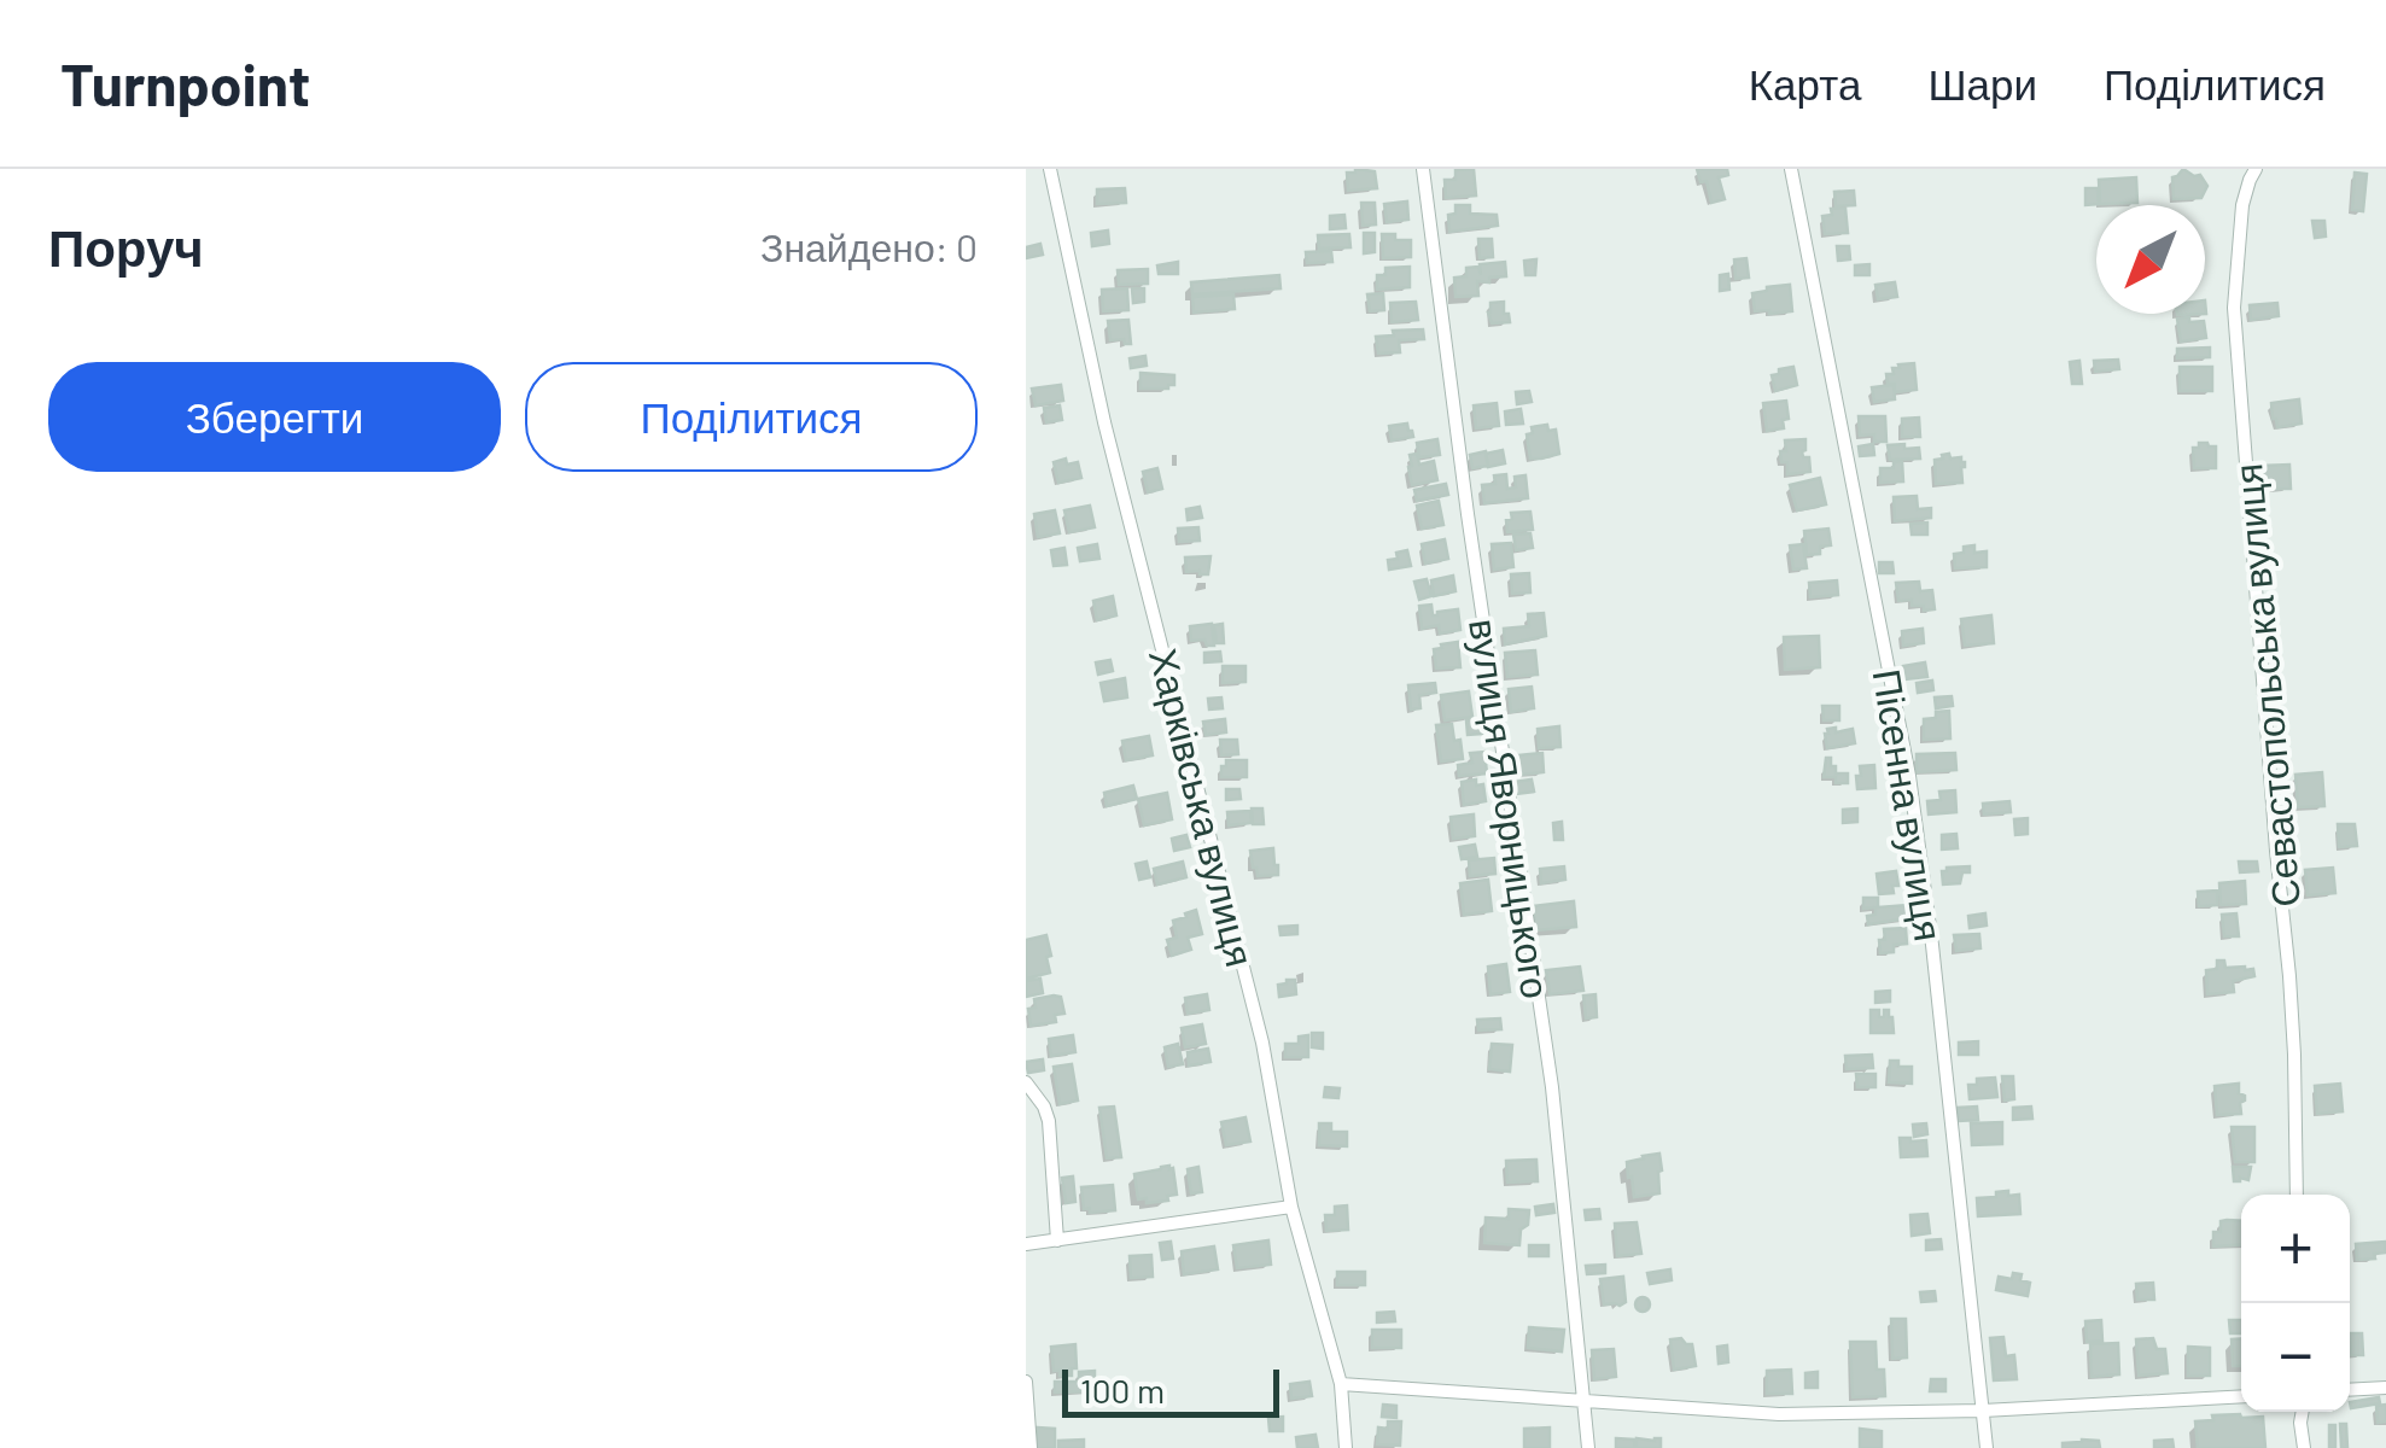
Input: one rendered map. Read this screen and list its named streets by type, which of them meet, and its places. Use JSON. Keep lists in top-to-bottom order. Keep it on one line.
{"streets":{"street":["Севастопольська вулиця","Пісенна вулиця","Харківська вулиця","вулиця Яворницького"]},"scale_bar":"100 m","north":"bottom left","page":{"header":"Turnpoint","nav":["Карта","Шари","Поділитися"],"heading":["Поруч","Знайдено: 0"],"buttons":["Зберегти","Поділитися"],"map_buttons":["+","−"],"scale":"100 m"}}
